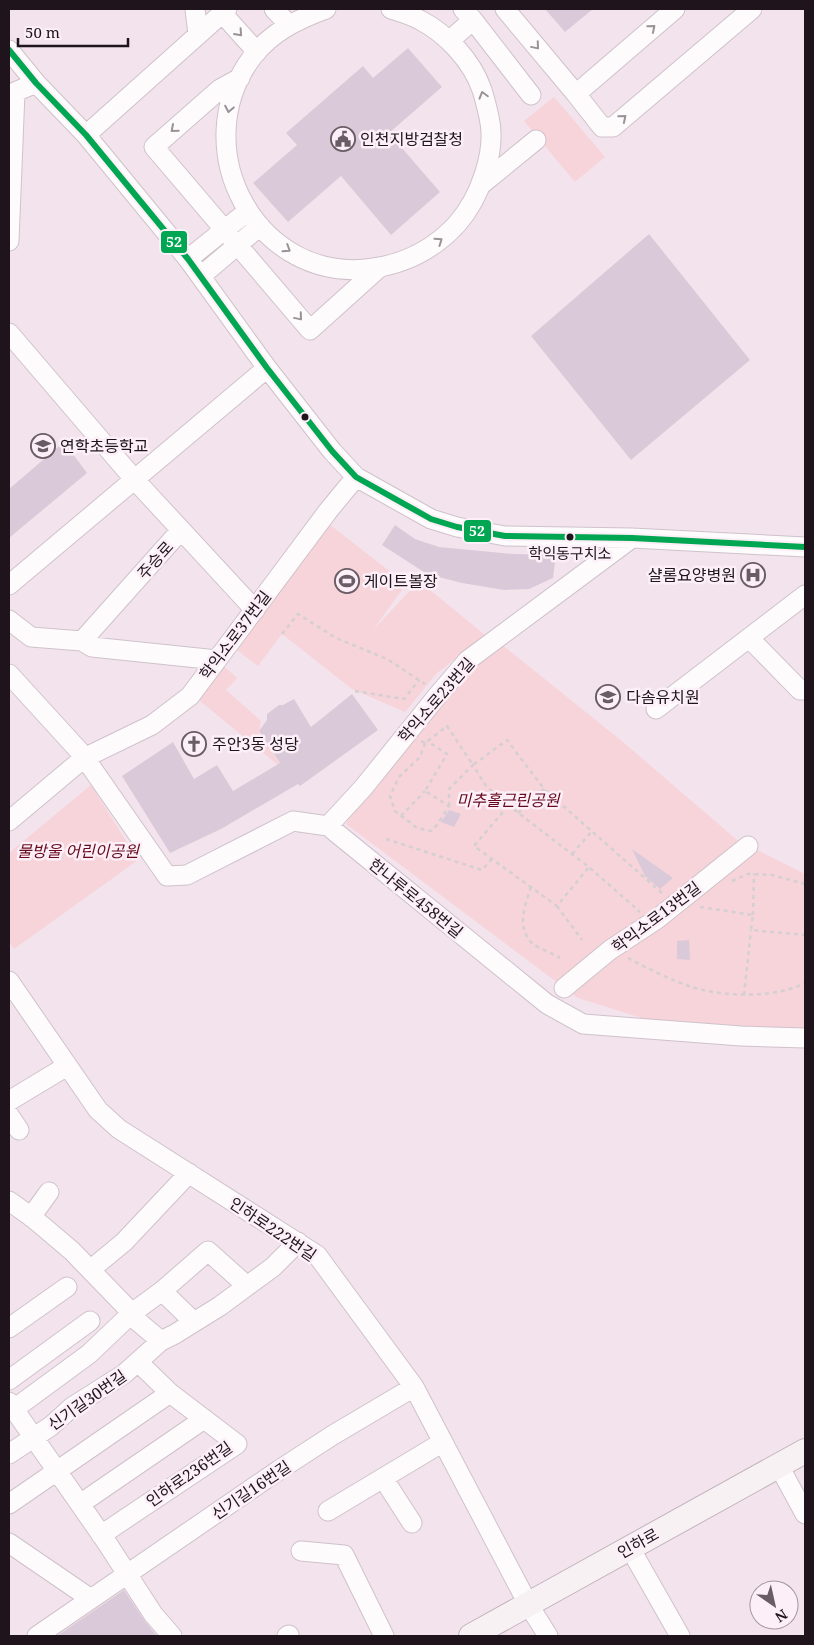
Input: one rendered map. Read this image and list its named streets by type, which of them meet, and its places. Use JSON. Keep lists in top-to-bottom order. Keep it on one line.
{"streets":{"main road":["인하로"],"street":["주승로","학익소로37번길","학익소로23번길","한나루로458번길","학익소로13번길","인하로222번길","신기길30번길","인하로236번길","신기길16번길"]},"crossings":[["학익소로23번길","한나루로458번길"],["인하로222번길","신기길30번길"],["인하로222번길","신기길16번길"],["인하로222번길","인하로"],["신기길30번길","인하로236번길"]],"parks":["미추홀근린공원","물방울 어린이공원"],"places":{"public building":["인천지방검찰청"],"school or university":["연학초등학교","다솜유치원"],"other":["학익동구치소"],"hospital":["샬롬요양병원"],"sports":["게이트볼장"],"church":["주안3동 성당"]},"lines":["transit line 52"],"scale_bar":"50 m","north":"bottom right"}
